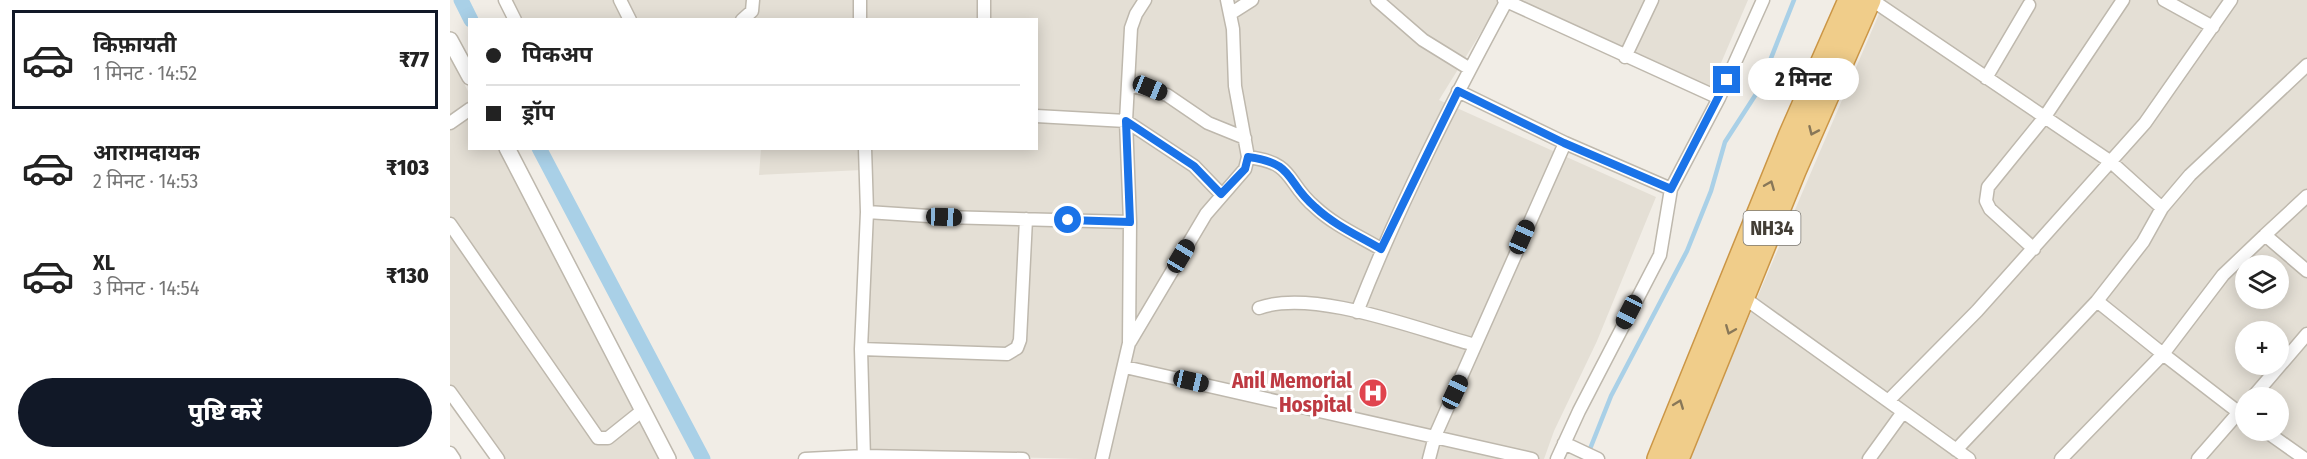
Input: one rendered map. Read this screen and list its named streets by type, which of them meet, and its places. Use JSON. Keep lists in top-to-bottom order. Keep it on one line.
{"streets":{"highway":["NH34"]},"places":{"hospital":["Anil Memorial Hospital"]},"page":{"list":[{"name":"किफ़ायती","note":"1 मिनट · 14:52","value":"₹77"},{"name":"आरामदायक","note":"2 मिनट · 14:53","value":"₹103"},{"name":"XL","note":"3 मिनट · 14:54","value":"₹130"}],"banner":["पिकअप","ड्रॉप"],"bubble":"2 मिनट","map_buttons":["+","−"],"buttons":"पुष्टि करें"}}
